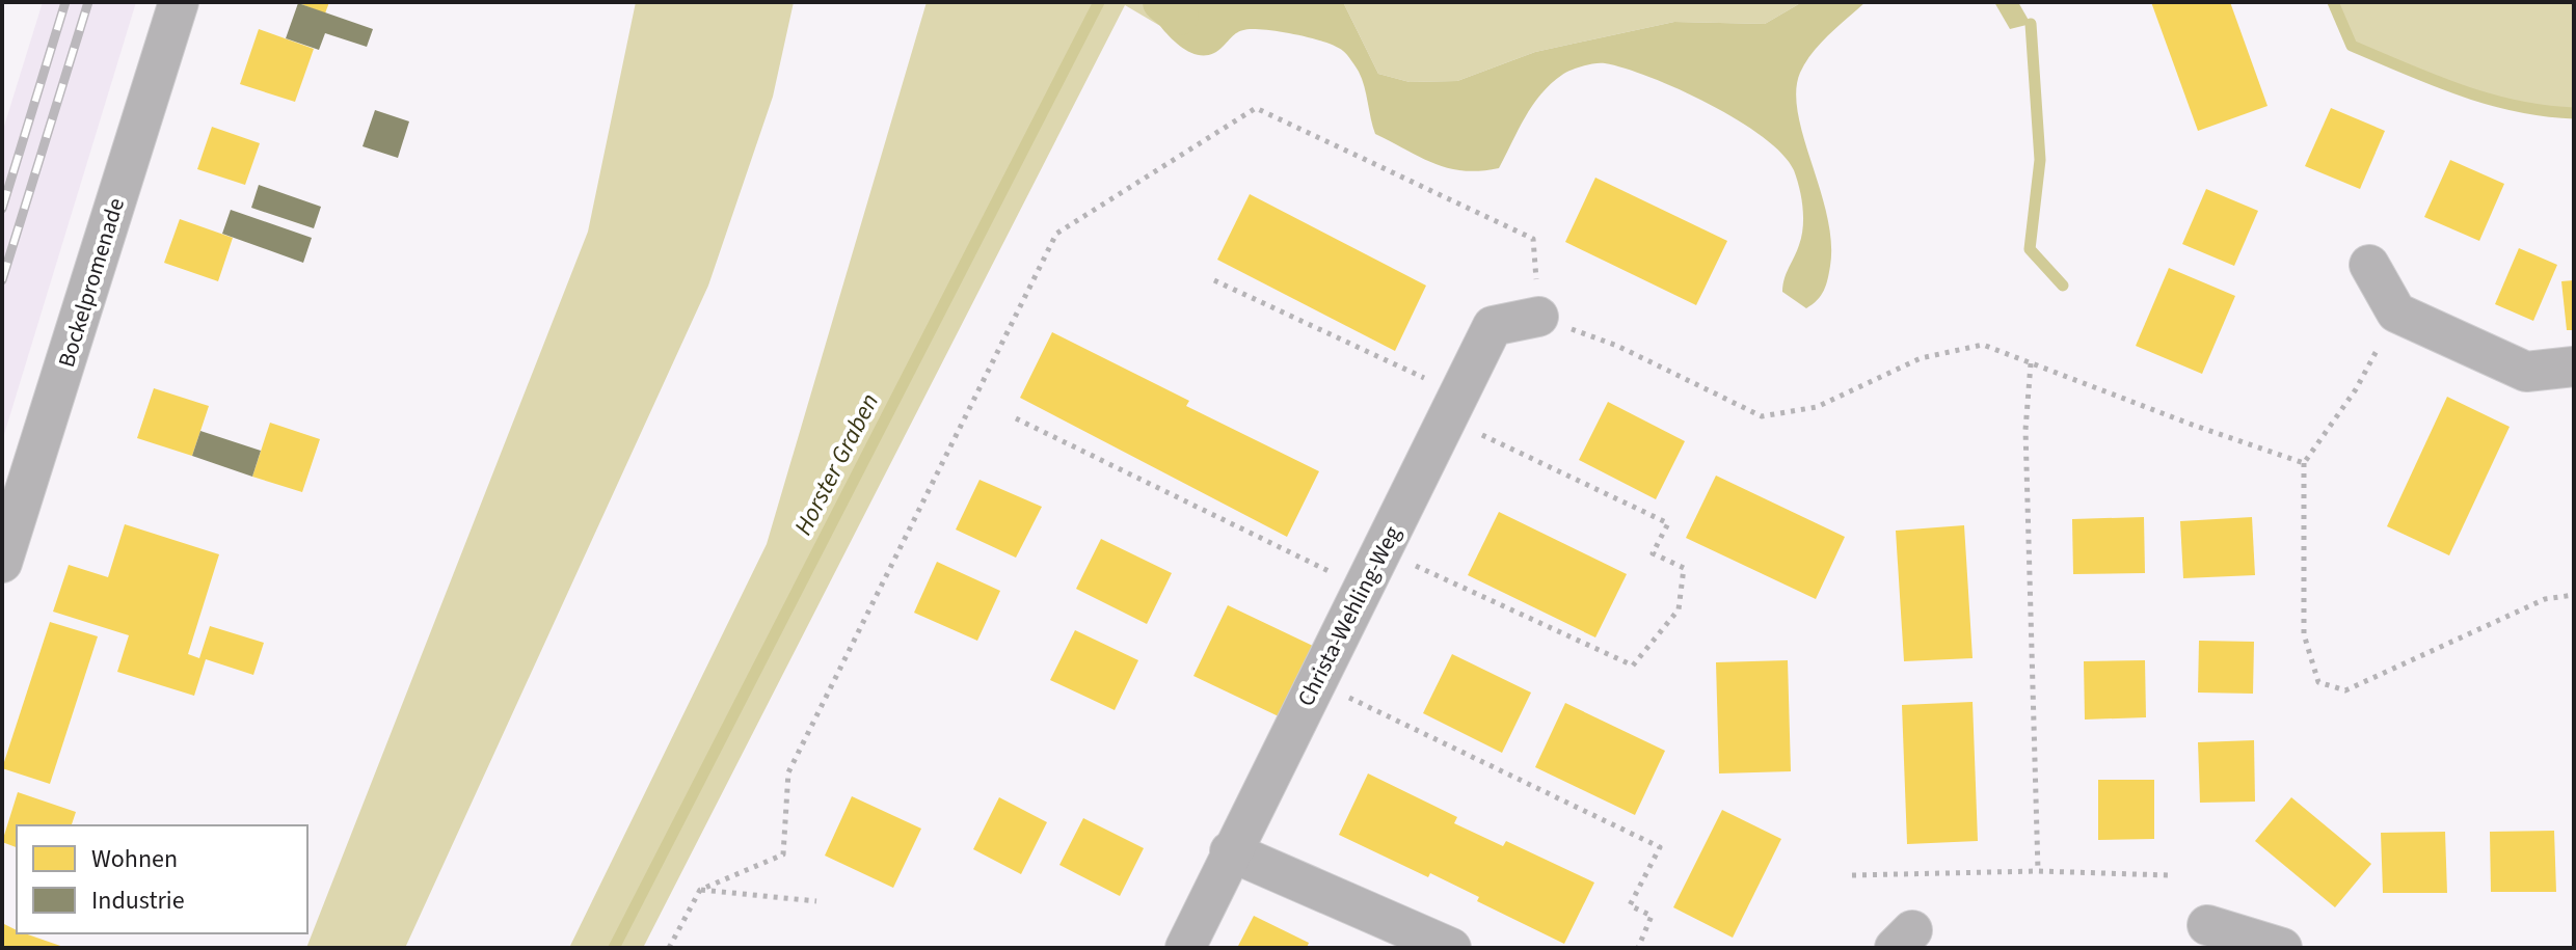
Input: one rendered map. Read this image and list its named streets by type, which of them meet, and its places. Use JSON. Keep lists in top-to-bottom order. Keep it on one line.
{"streets":{"street":["Bockelpromenade","Christa-Wehling-Weg"]},"water":["Horster Graben"],"legend":["Wohnen","Industrie"]}
